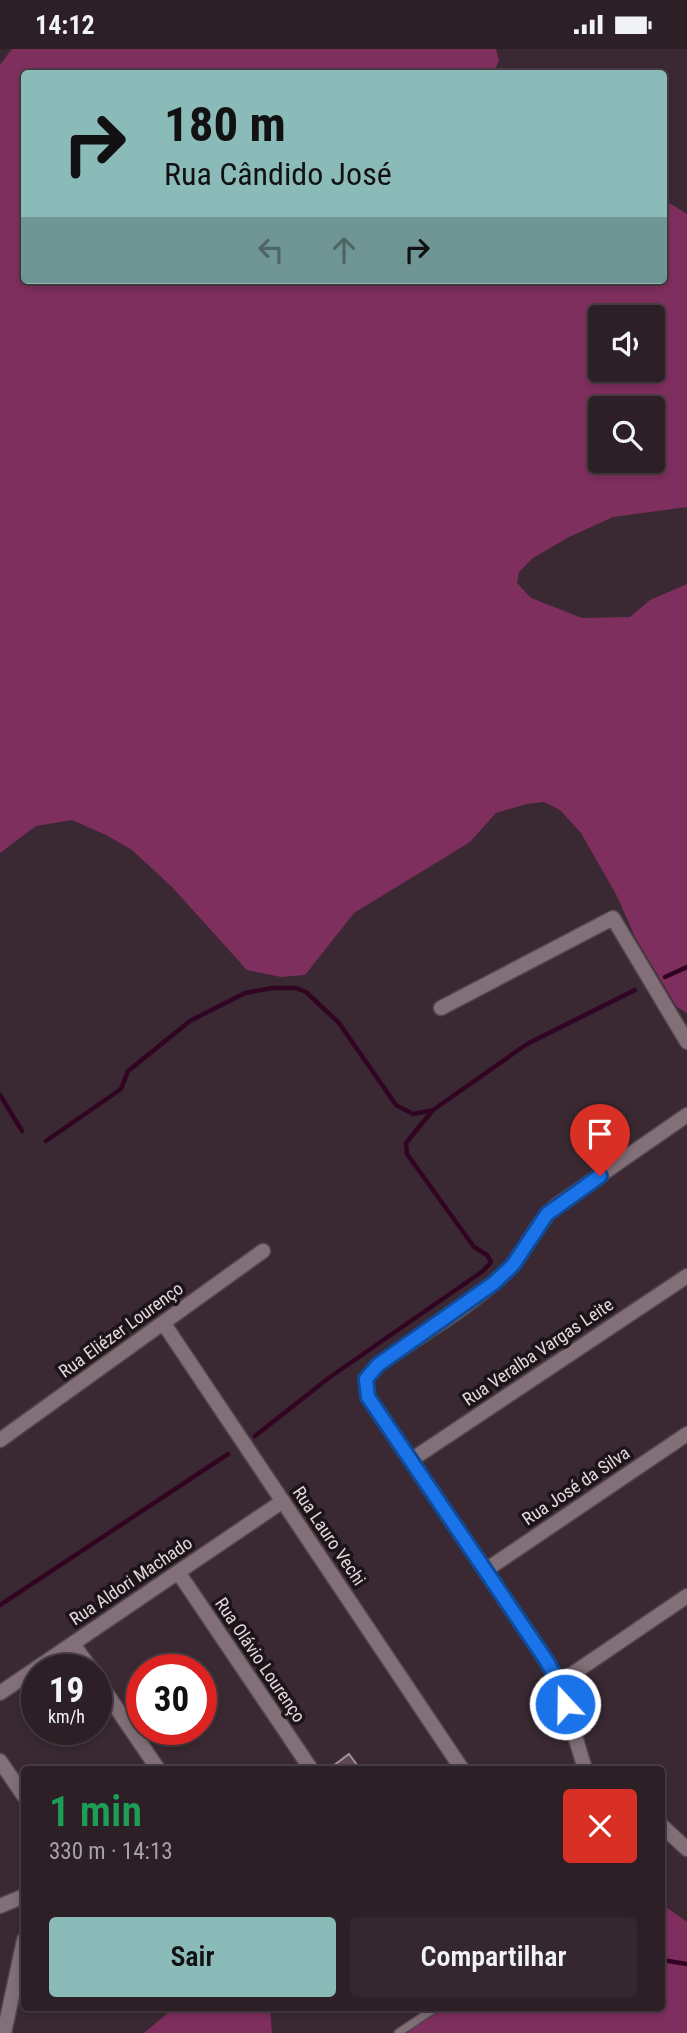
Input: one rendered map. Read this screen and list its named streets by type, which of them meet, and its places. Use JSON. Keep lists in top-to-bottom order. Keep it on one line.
{"streets":{"street":["Rua Eliézer Lourenço","Rua Veralba Vargas Leite","Rua José da Silva","Rua Lauro Vechi","Rua Aldori Machado","Rua Olávio Lourenço"]},"crossings":[["Rua Eliézer Lourenço","Rua Lauro Vechi"],["Rua Lauro Vechi","Rua Aldori Machado"],["Rua Aldori Machado","Rua Olávio Lourenço"]],"page":{"status":"14:12","turn":["180 m","Rua Cândido José"],"speed":"19 km/h","limit":"30","heading":["1 min","330 m · 14:13"],"buttons":["Sair","Compartilhar"]}}
